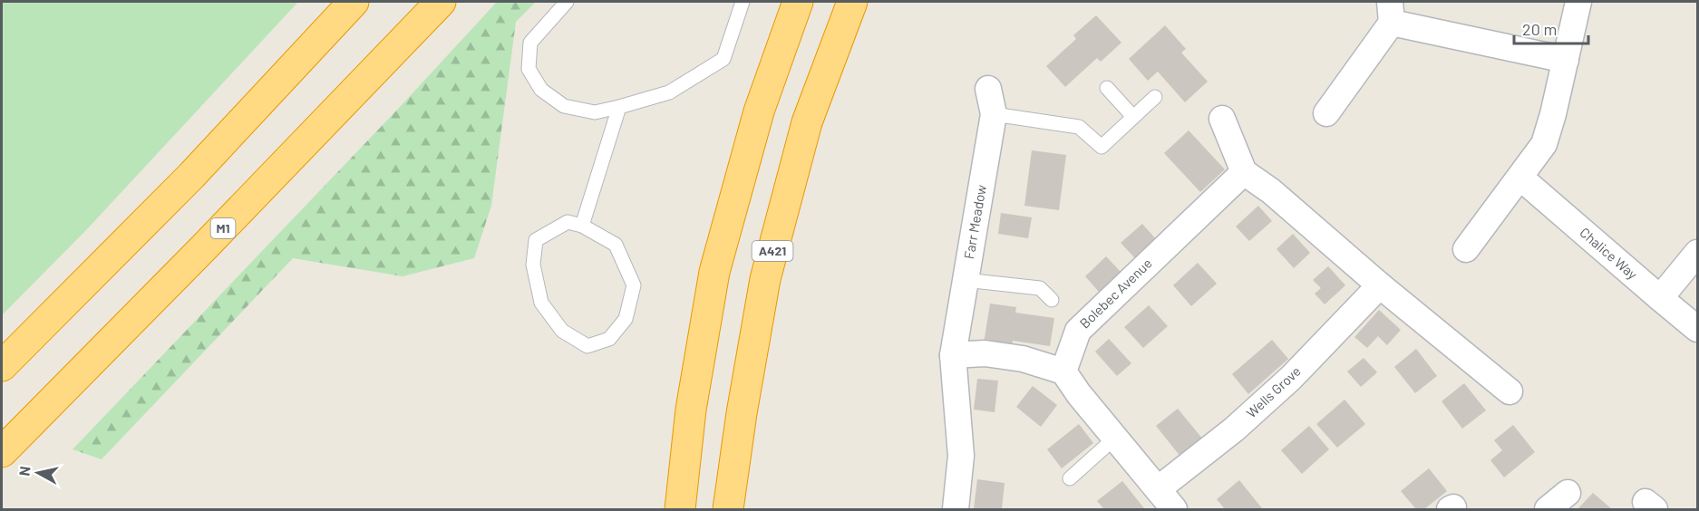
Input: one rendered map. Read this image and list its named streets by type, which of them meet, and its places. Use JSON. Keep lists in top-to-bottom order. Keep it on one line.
{"streets":{"highway":["M1","A421"],"street":["Farr Meadow","Chalice Way","Bolebec Avenue","Wells Grove"]},"scale_bar":"20 m","north":"left"}
